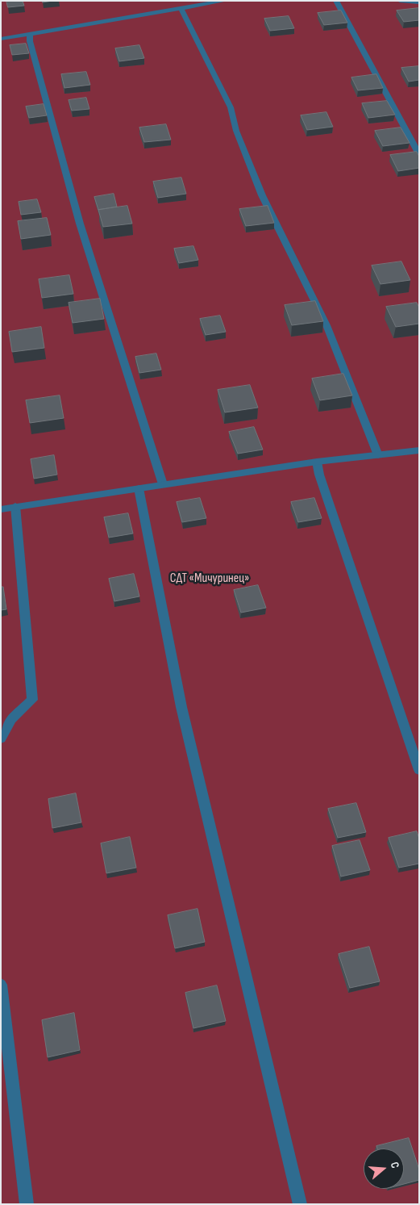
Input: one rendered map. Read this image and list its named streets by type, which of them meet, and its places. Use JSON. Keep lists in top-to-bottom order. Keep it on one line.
{"parks":["СДТ «Мичуринец»"],"north":"right"}
